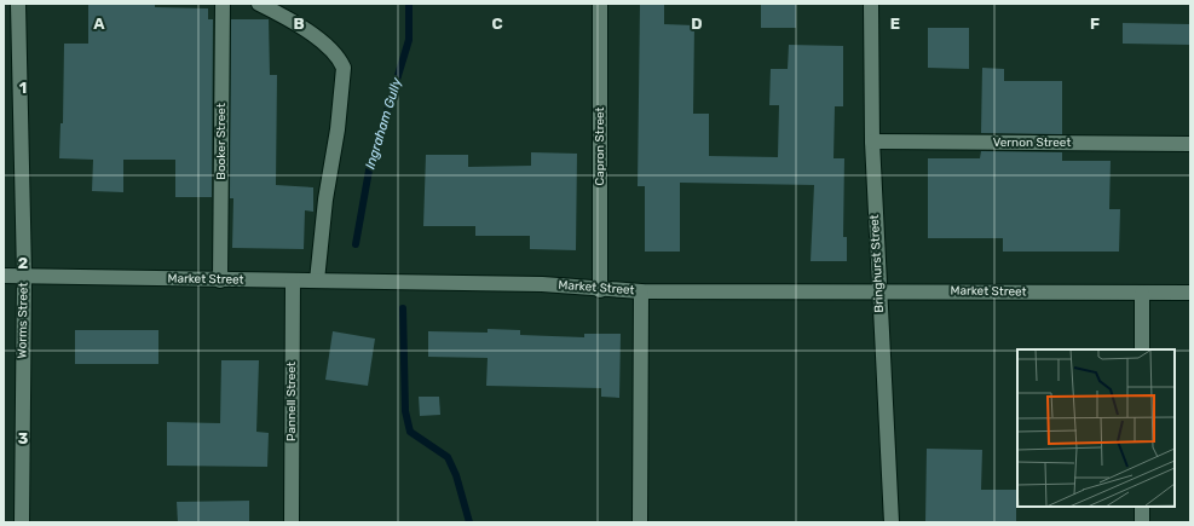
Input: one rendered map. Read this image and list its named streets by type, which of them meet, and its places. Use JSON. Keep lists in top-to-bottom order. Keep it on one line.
{"streets":{"street":["Booker Street","Vernon Street","Capron Street","Bringhurst Street","Market Street","Worms Street","Pannell Street"]},"crossings":[["Booker Street","Market Street"],["Vernon Street","Bringhurst Street"],["Capron Street","Market Street"],["Bringhurst Street","Market Street"],["Market Street","Worms Street"],["Market Street","Pannell Street"]],"water":["Ingraham Gully"],"grid":{"columns":["A","B","C","D","E","F"],"rows":["1","2","3"]}}
